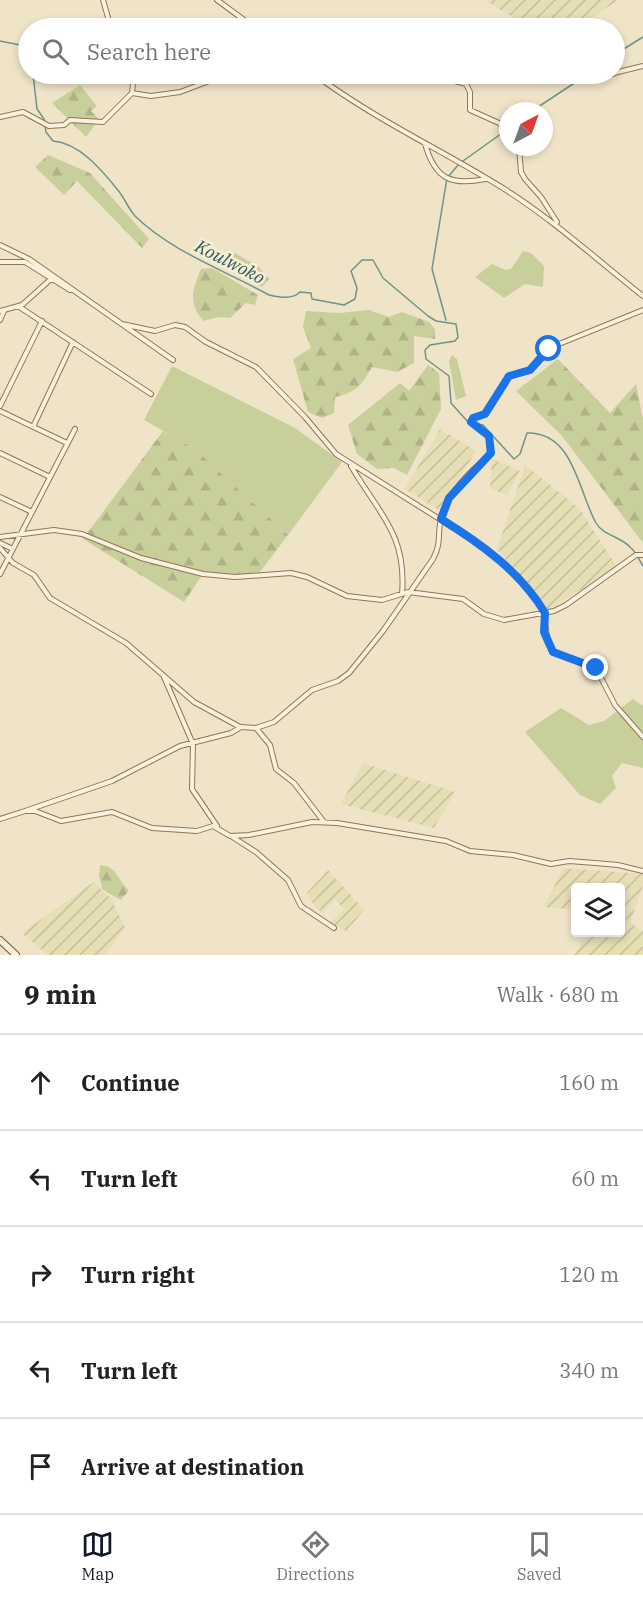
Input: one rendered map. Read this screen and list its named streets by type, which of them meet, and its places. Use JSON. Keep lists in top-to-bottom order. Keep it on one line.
{"water":["Koulwoko"],"north":"top right","page":{"search":"Search here","heading":["9 min","Walk · 680 m"],"list":[["Continue","160 m"],["Turn left","60 m"],["Turn right","120 m"],["Turn left","340 m"],"Arrive at destination"],"nav":["Map","Directions","Saved"]}}
